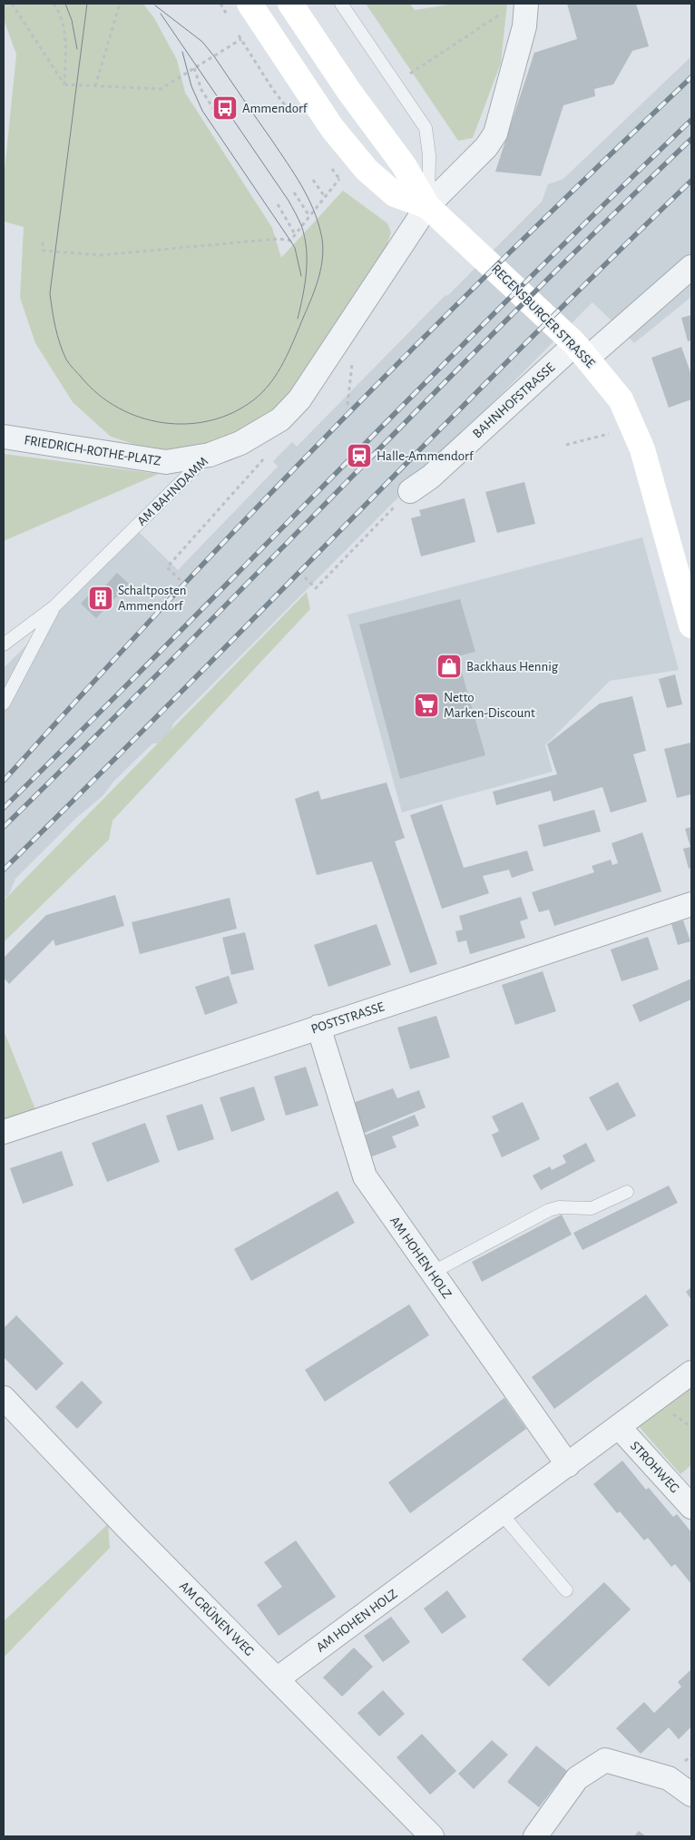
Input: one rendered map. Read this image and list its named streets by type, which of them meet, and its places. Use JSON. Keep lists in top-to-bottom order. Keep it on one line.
{"streets":{"main road":["REGENSBURGER STRASSE"],"street":["BAHNHOFSTRASSE","FRIEDRICH-ROTHE-PLATZ","AM BAHNDAMM","POSTSTRASSE","AM HOHEN HOLZ","STROHWEG","AM GRÜNEN WEG"]},"crossings":[["REGENSBURGER STRASSE","BAHNHOFSTRASSE"],["REGENSBURGER STRASSE","AM BAHNDAMM"],["FRIEDRICH-ROTHE-PLATZ","AM BAHNDAMM"],["POSTSTRASSE","AM HOHEN HOLZ"],["AM HOHEN HOLZ","STROHWEG"],["AM HOHEN HOLZ","AM GRÜNEN WEG"]],"places":{"bus stop":["Ammendorf"],"station":["Halle-Ammendorf"],"building":["Schaltposten Ammendorf"],"shop":["Backhaus Hennig"],"supermarket":["Netto Marken-Discount"]}}
